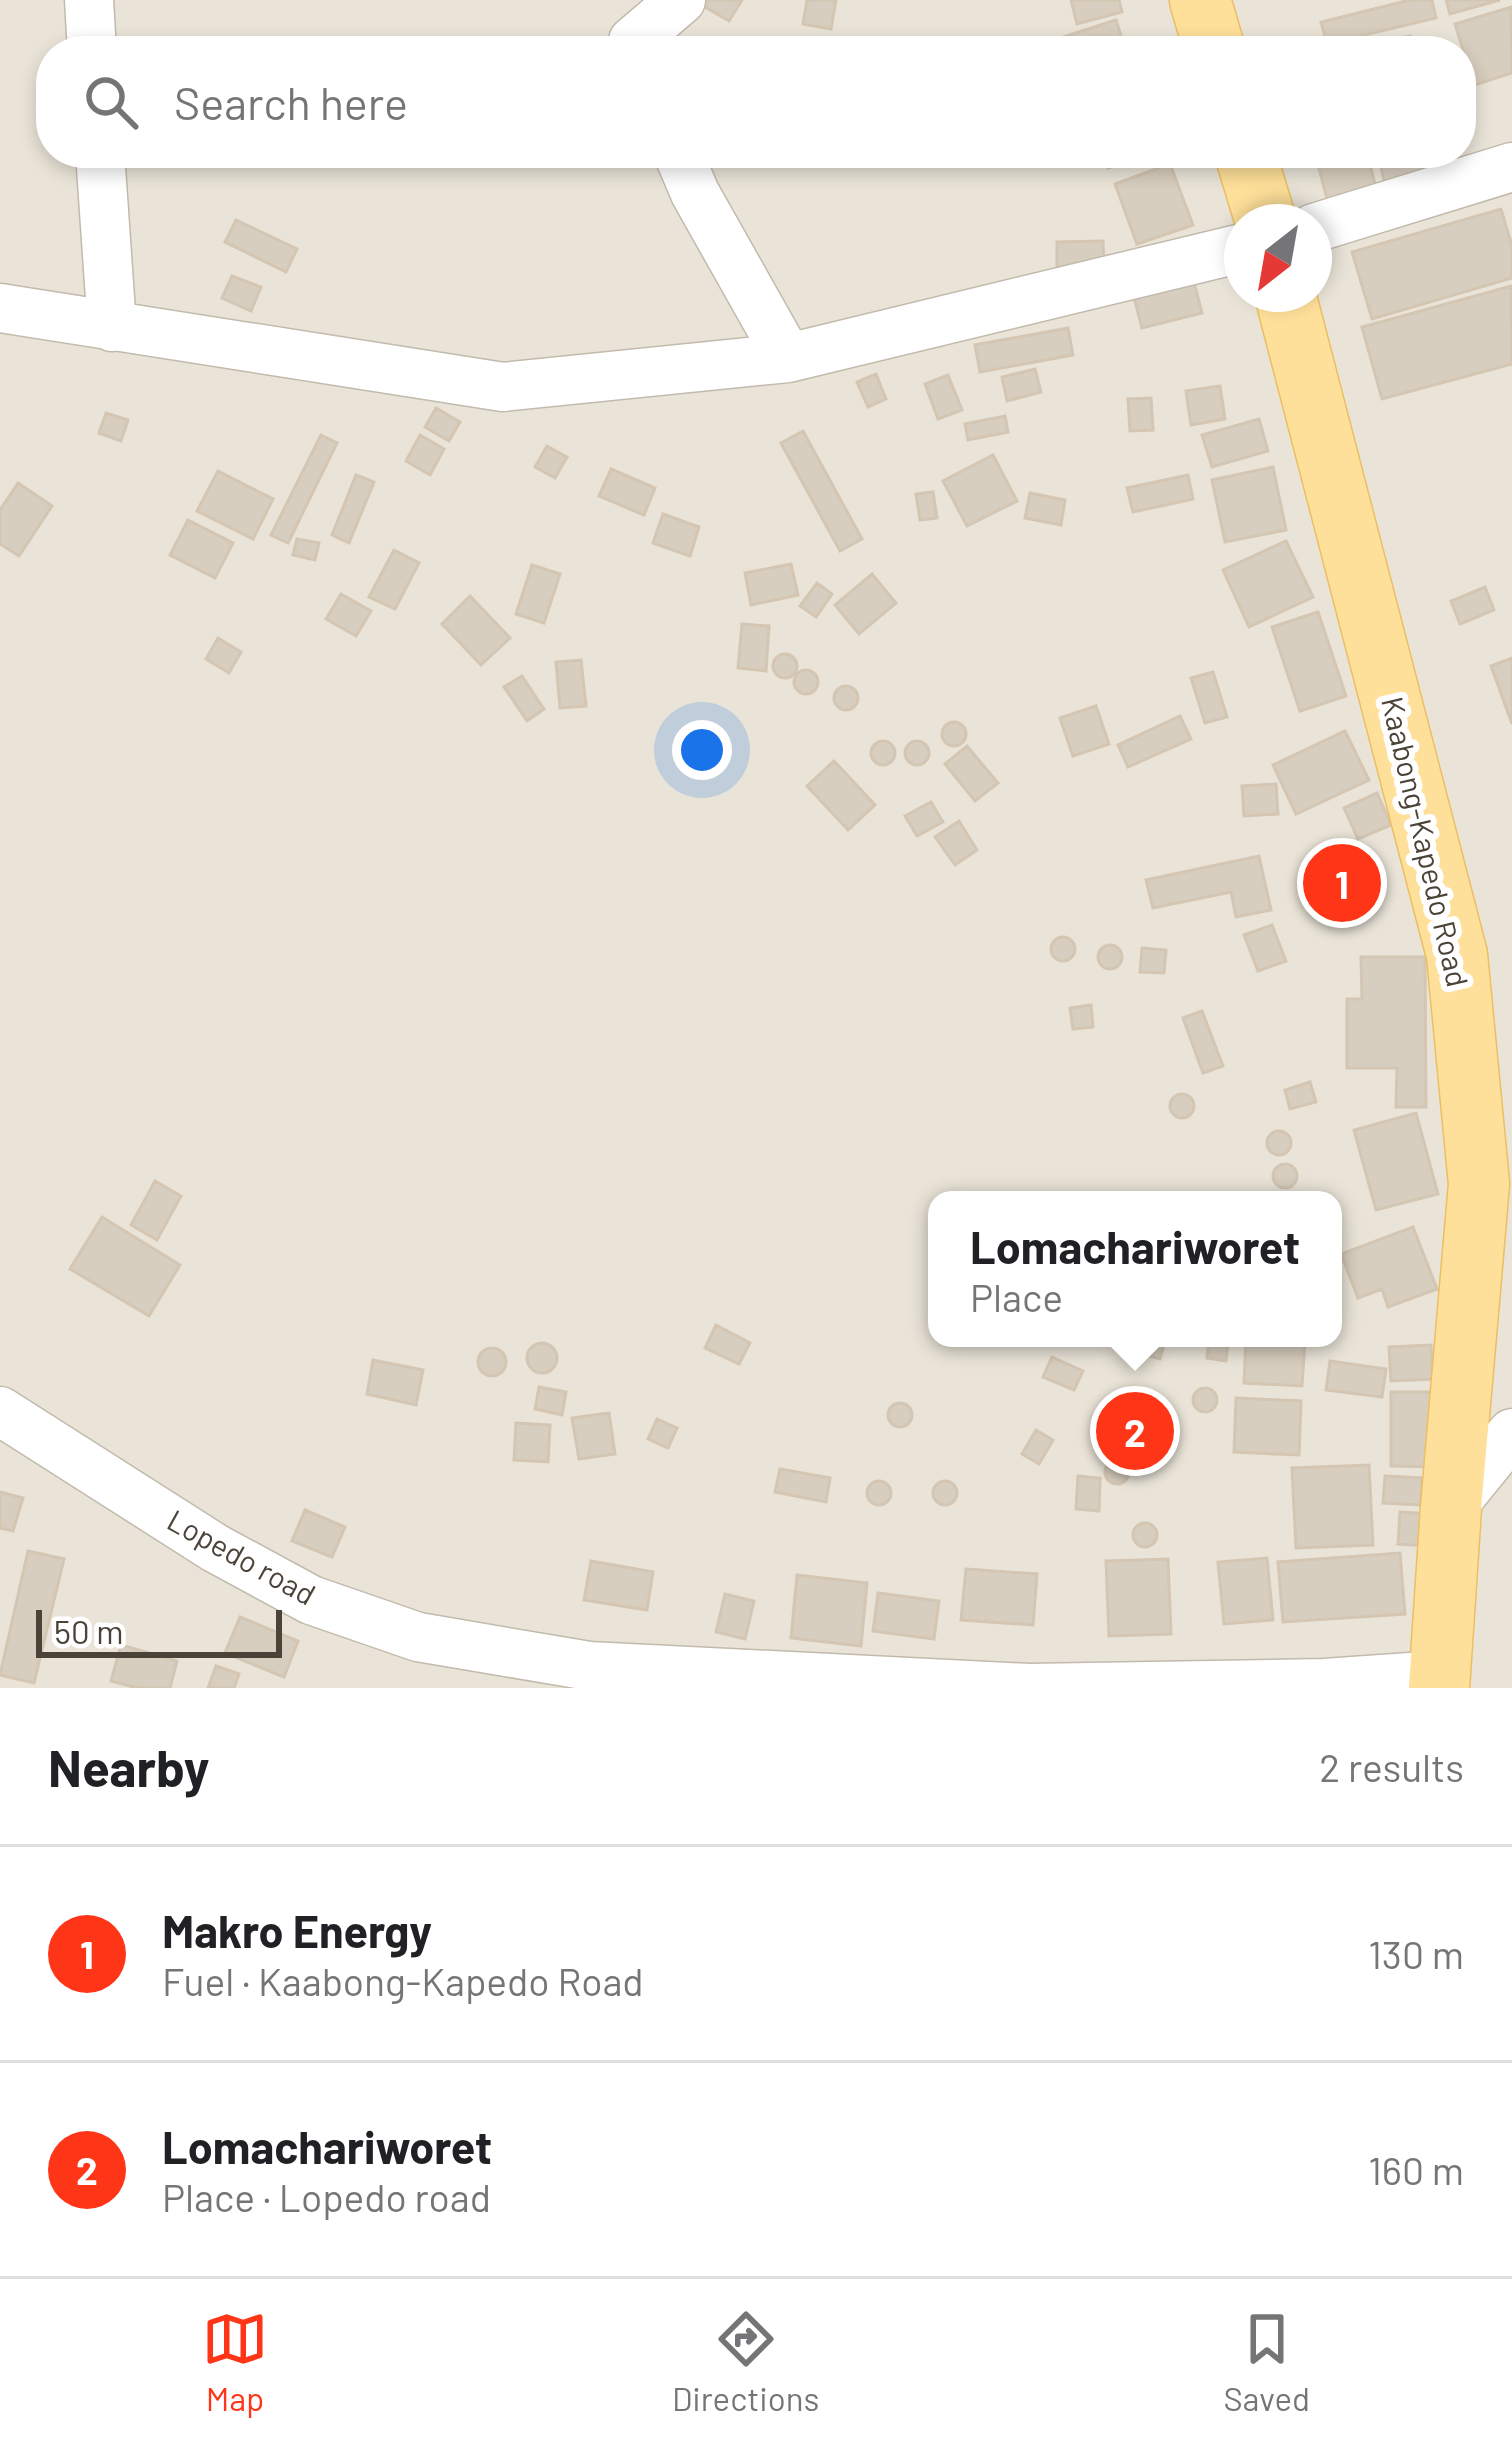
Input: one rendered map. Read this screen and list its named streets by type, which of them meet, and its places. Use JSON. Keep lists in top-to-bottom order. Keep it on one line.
{"streets":{"main road":["Kaabong-Kapedo Road"],"street":["Lopedo road"]},"crossings":[["Kaabong-Kapedo Road","Lopedo road"]],"scale_bar":"50 m","north":"bottom left","page":{"search":"Search here","pins":["1","2"],"popup":["Lomachariworet","Place"],"scale":"50 m","heading":["Nearby","2 results"],"list":[{"mark":"1","name":"Makro Energy","note":"Fuel · Kaabong-Kapedo Road","value":"130 m"},{"mark":"2","name":"Lomachariworet","note":"Place · Lopedo road","value":"160 m"}],"nav":["Map","Directions","Saved"]}}
